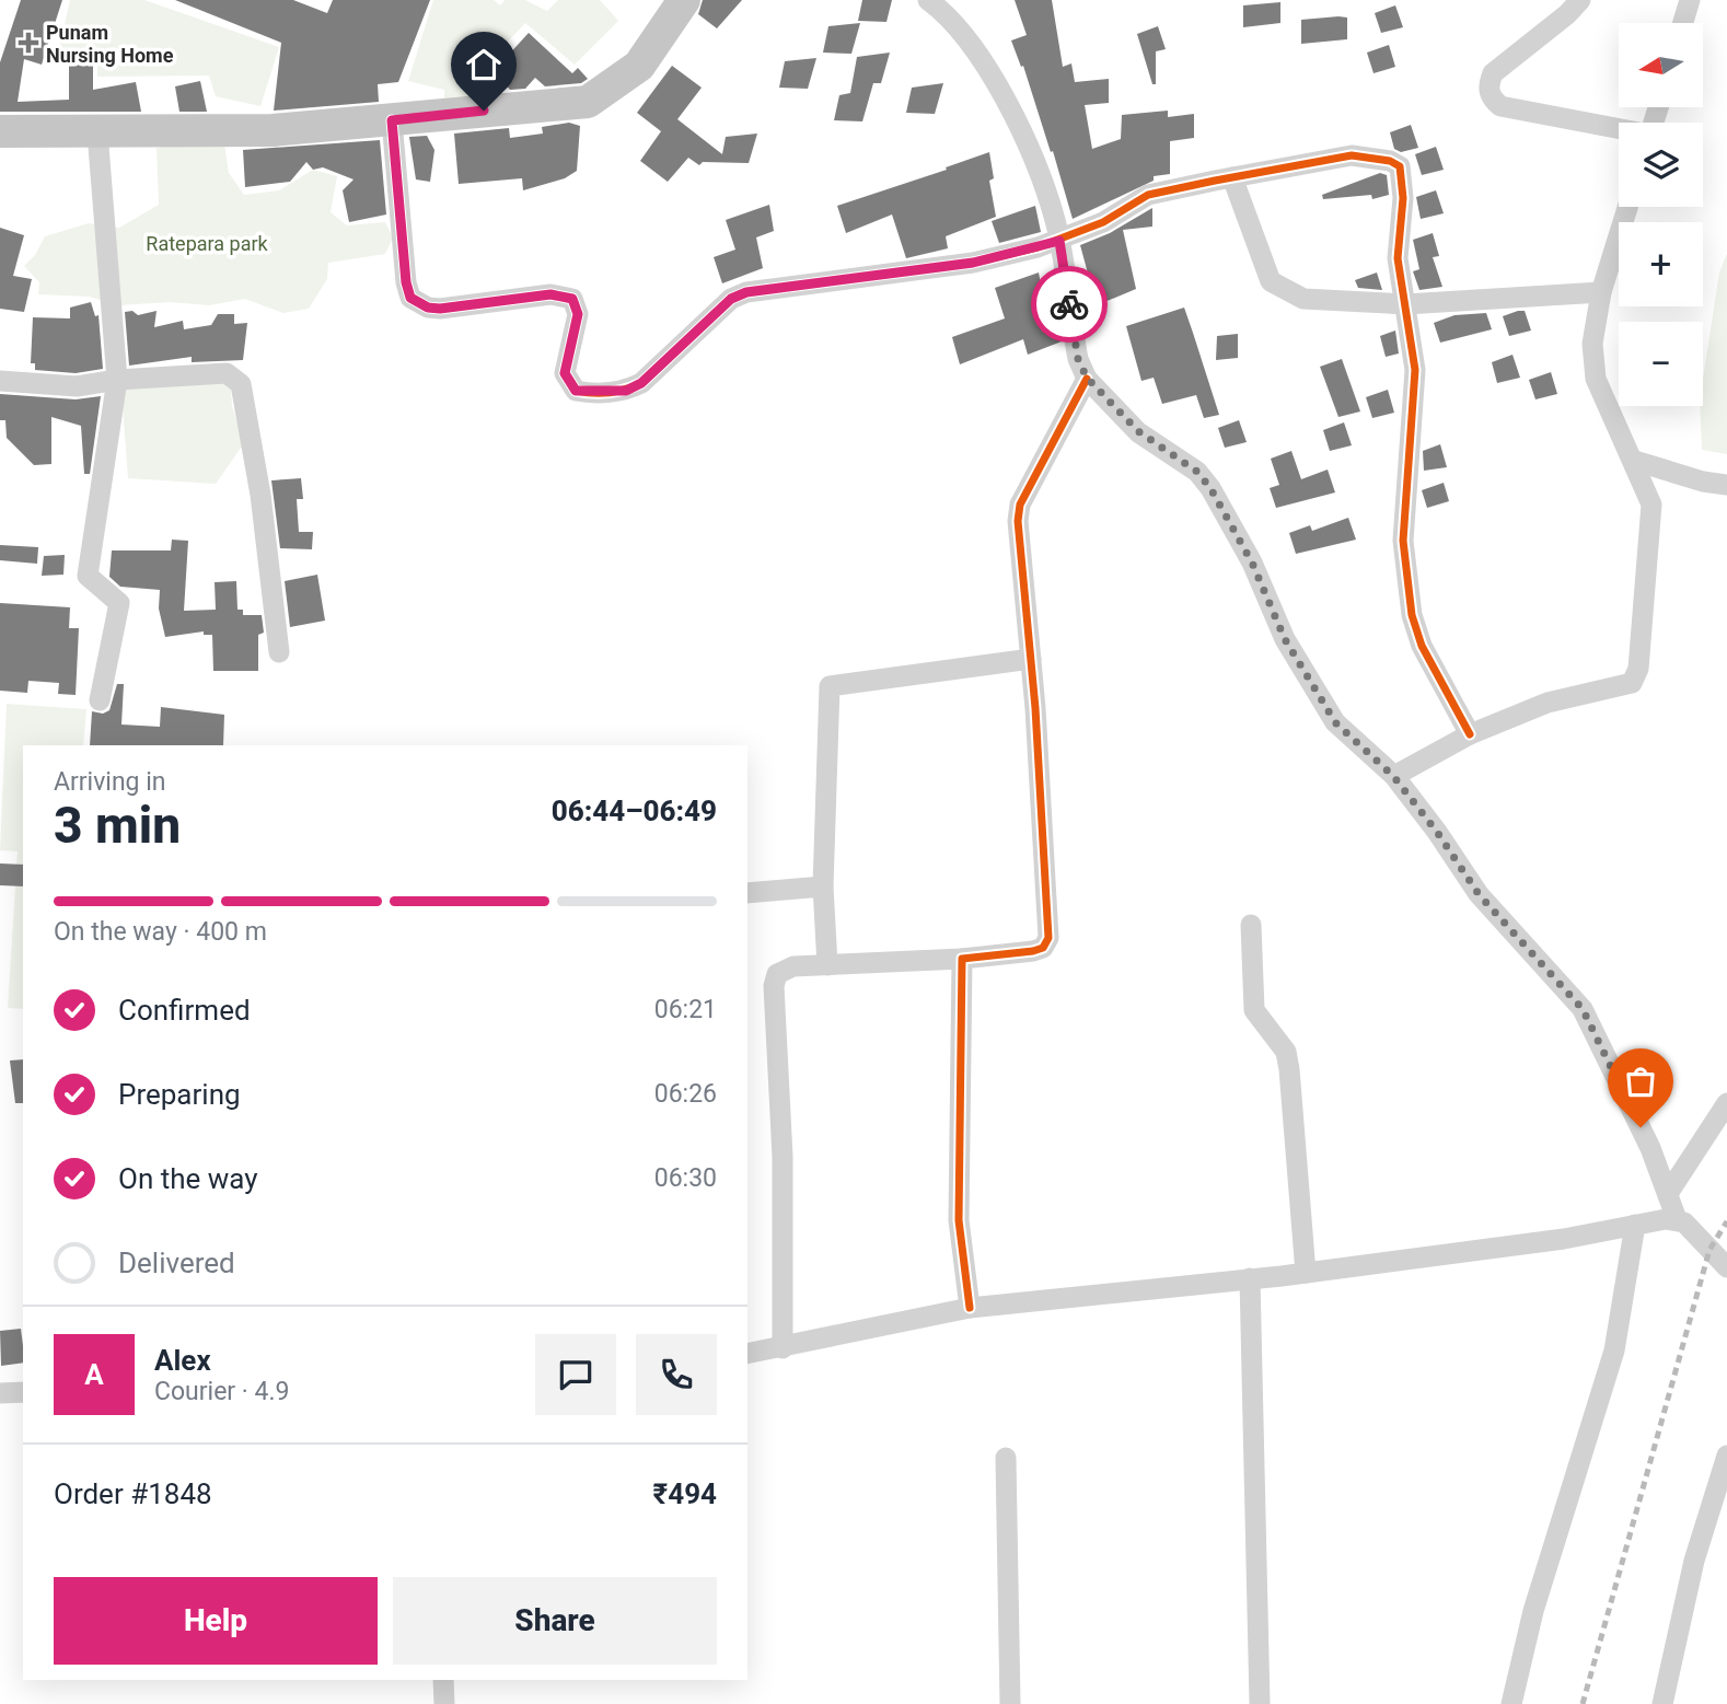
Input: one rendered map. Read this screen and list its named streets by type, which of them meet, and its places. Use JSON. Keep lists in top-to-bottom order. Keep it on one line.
{"parks":["Ratepara park"],"places":{"health":["Punam Nursing Home"]},"north":"left","page":{"map_buttons":["+","−"],"heading":["3 min","Arriving in","06:44–06:49"],"panel":["Alex","Courier · 4.9","Order #1848","₹494"],"bar":"On the way · 400 m","list":[["Confirmed","06:21"],["Preparing","06:26"],["On the way","06:30"],"Delivered"],"round":"A","buttons":["Help","Share"]}}
